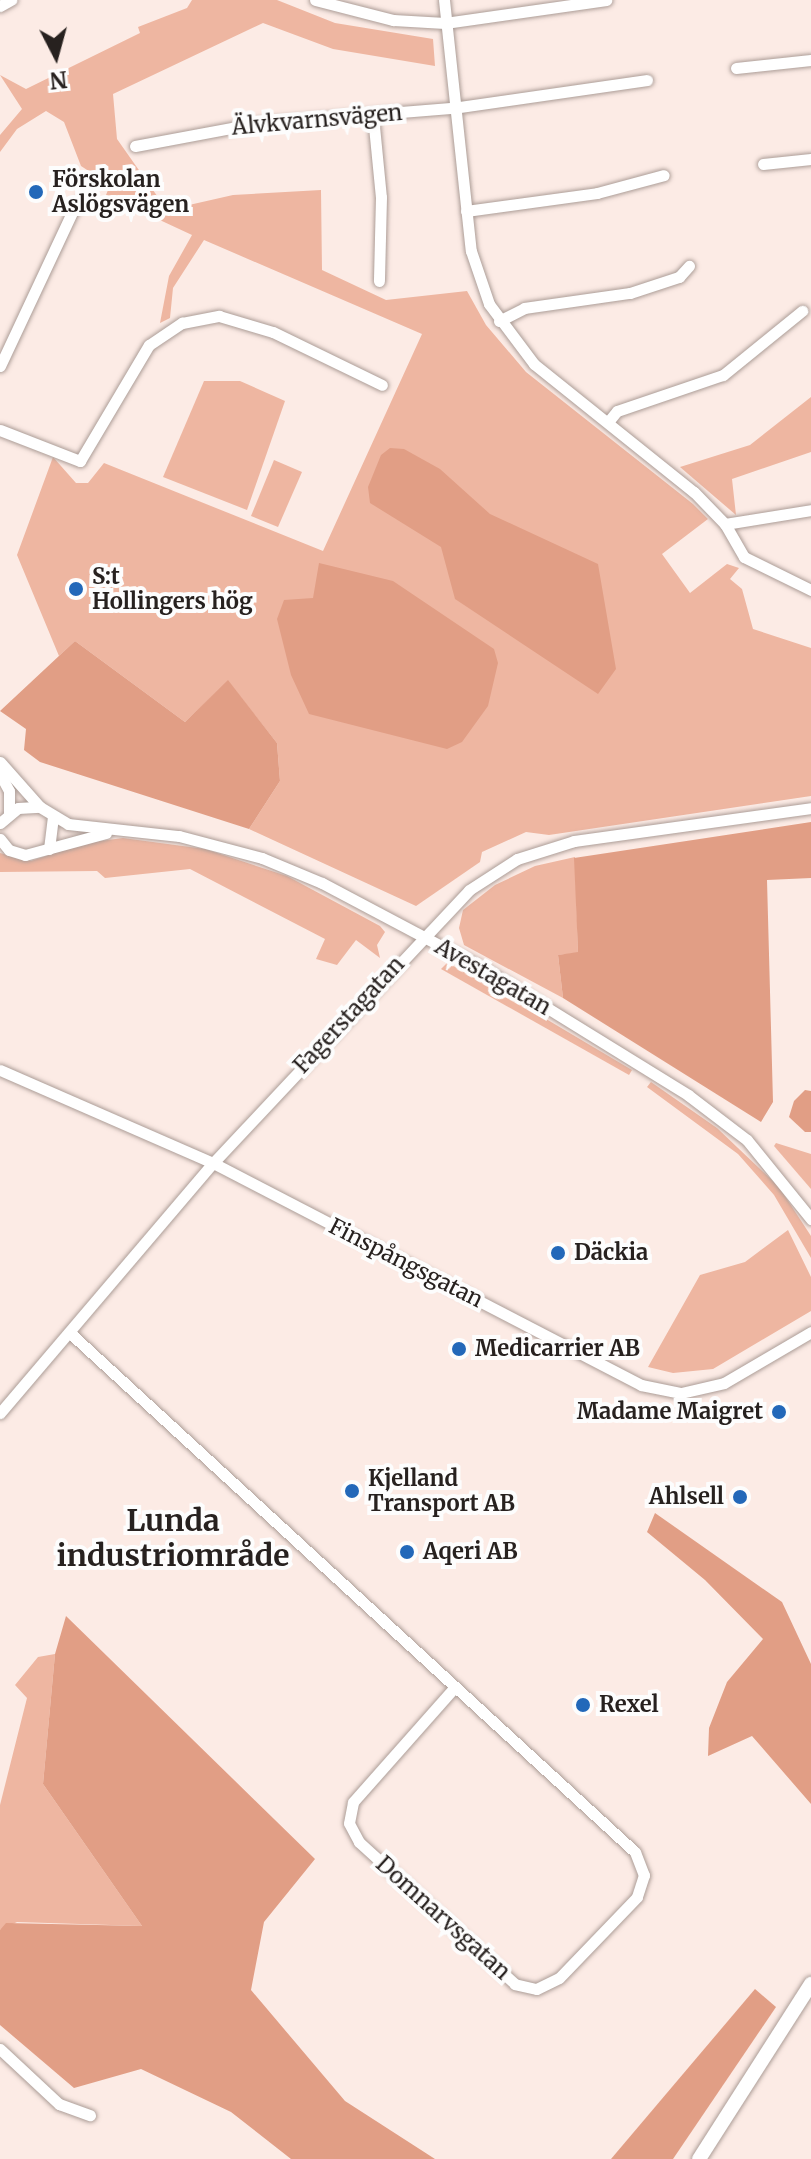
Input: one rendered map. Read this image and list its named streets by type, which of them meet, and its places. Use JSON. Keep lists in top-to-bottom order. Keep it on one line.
{"streets":{"street":["Älvkvarnsvägen","Avestagatan","Fagerstagatan","Finspångsgatan","Domnarvsgatan"]},"crossings":[["Avestagatan","Fagerstagatan"],["Fagerstagatan","Finspångsgatan"],["Fagerstagatan","Domnarvsgatan"]],"districts":["Lunda industriområde"],"places":["Förskolan Aslögsvägen","S:t Hollingers hög","Däckia","Medicarrier AB","Madame Maigret","Kjelland Transport AB","Ahlsell","Aqeri AB","Rexel"],"north":"bottom"}
